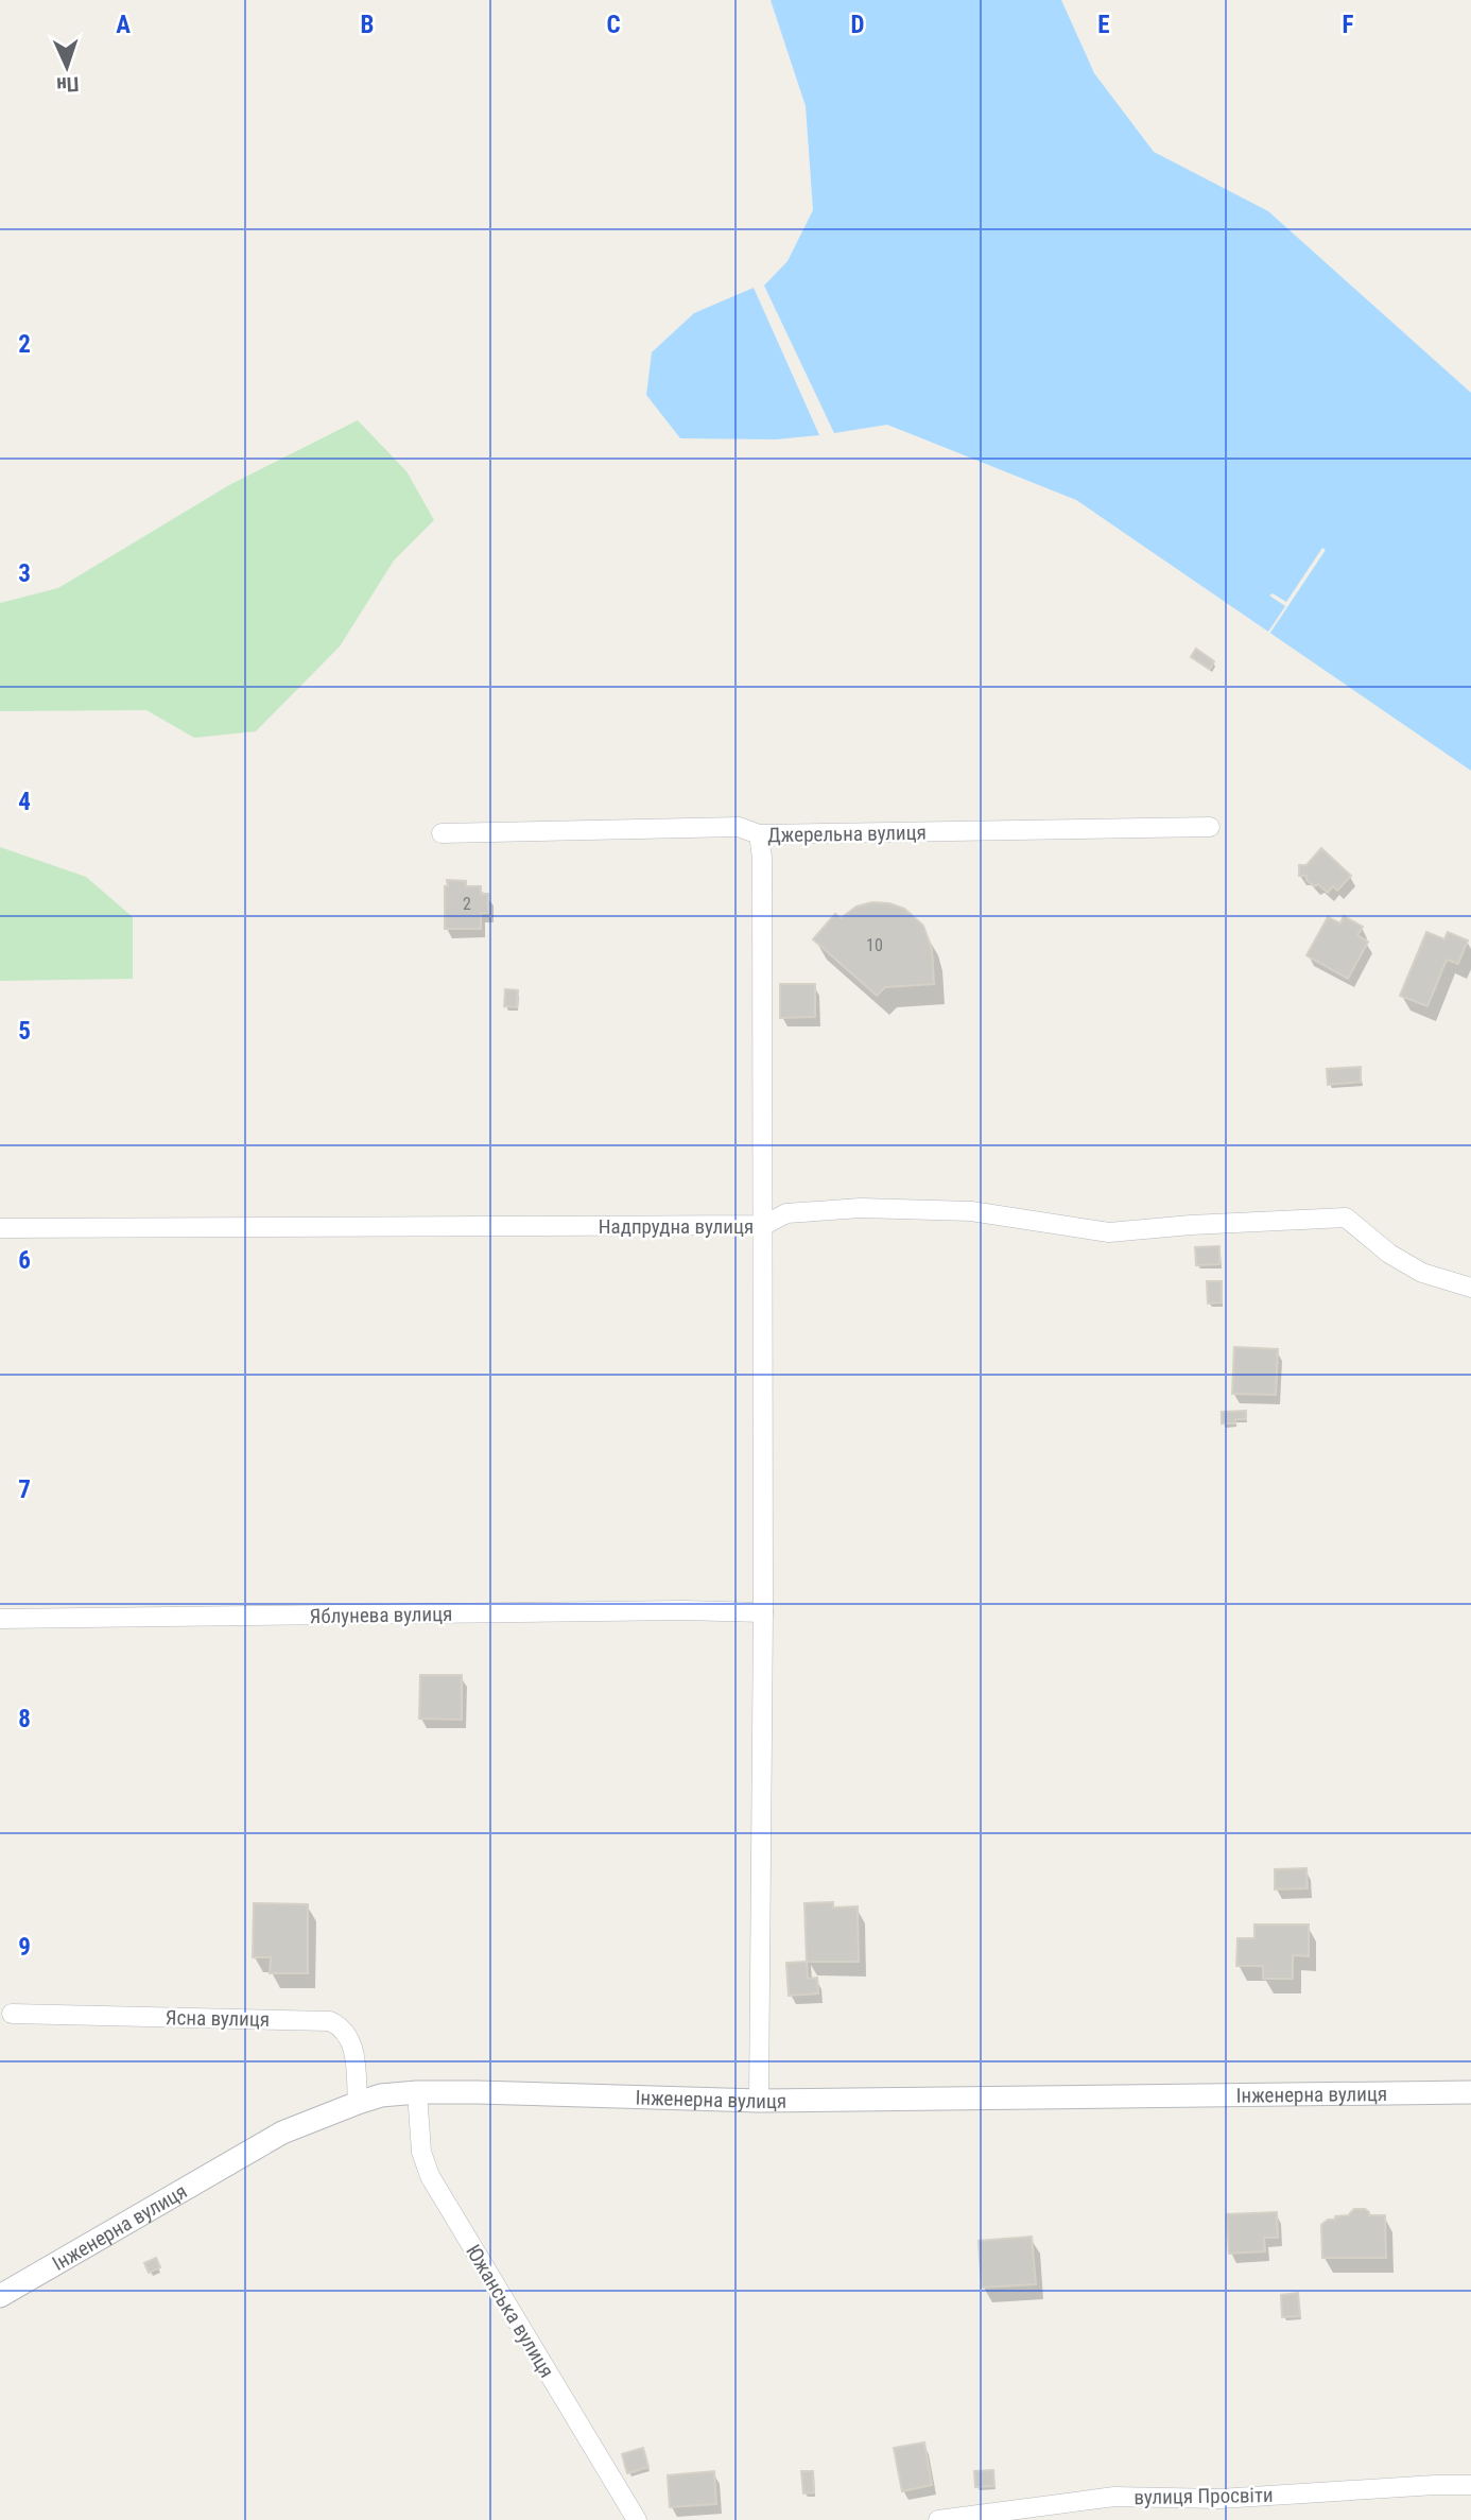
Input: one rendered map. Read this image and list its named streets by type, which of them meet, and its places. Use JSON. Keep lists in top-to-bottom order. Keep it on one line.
{"streets":{"street":["Джерельна вулиця","Надпрудна вулиця","Яблунева вулиця","Ясна вулиця","Інженерна вулиця","Южанська вулиця","вулиця Просвіти"]},"crossings":[["Ясна вулиця","Інженерна вулиця"],["Інженерна вулиця","Южанська вулиця"]],"house_numbers":["2","10"],"north":"bottom","grid":{"columns":["A","B","C","D","E","F"],"rows":["2","3","4","5","6","7","8","9"]}}
